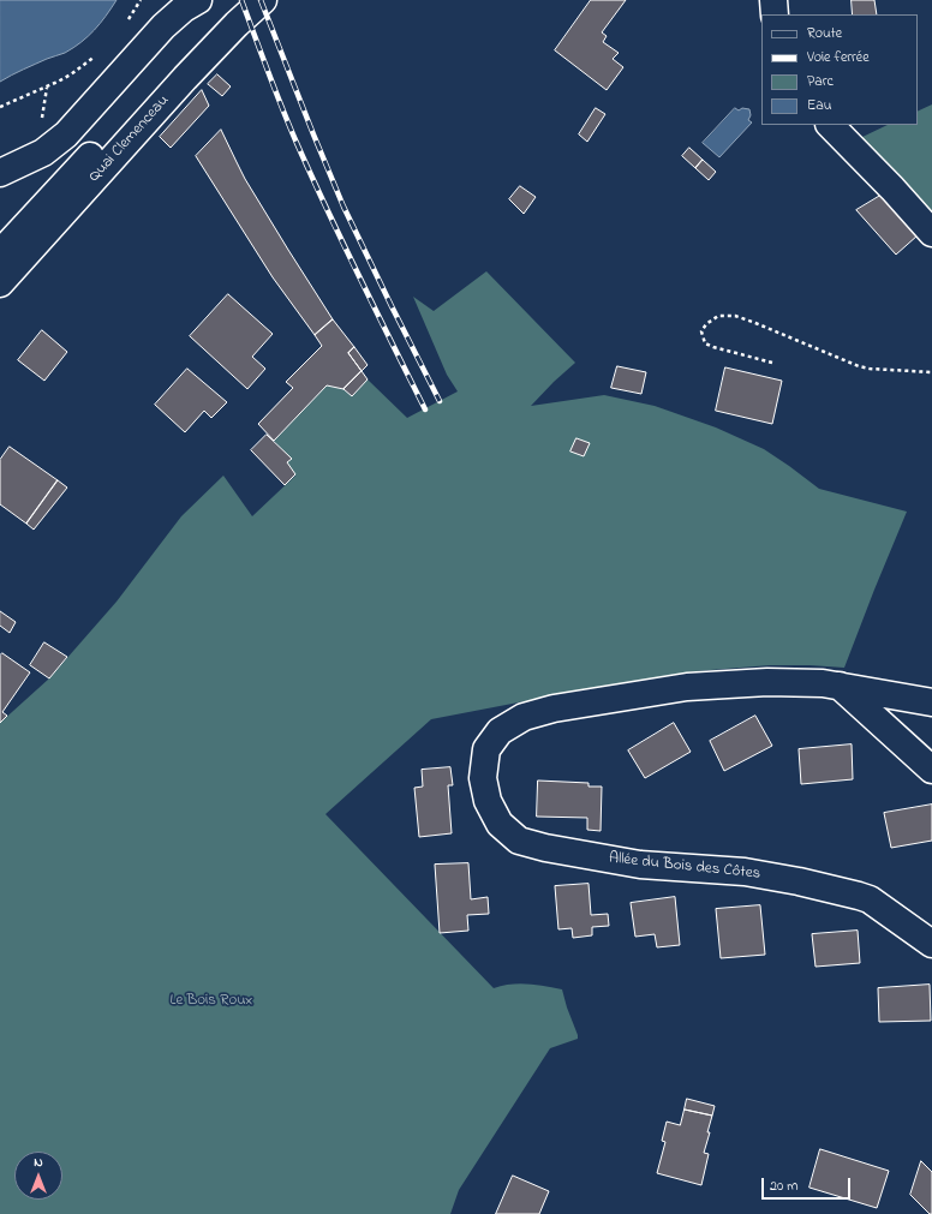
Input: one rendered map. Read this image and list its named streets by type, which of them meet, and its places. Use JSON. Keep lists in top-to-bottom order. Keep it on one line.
{"streets":{"street":["Quai Clemenceau","Allée du Bois des Côtes"]},"parks":["Le Bois Roux"],"legend":["Route","Voie ferrée","Parc","Eau"],"scale_bar":"20 m","north":"top"}
